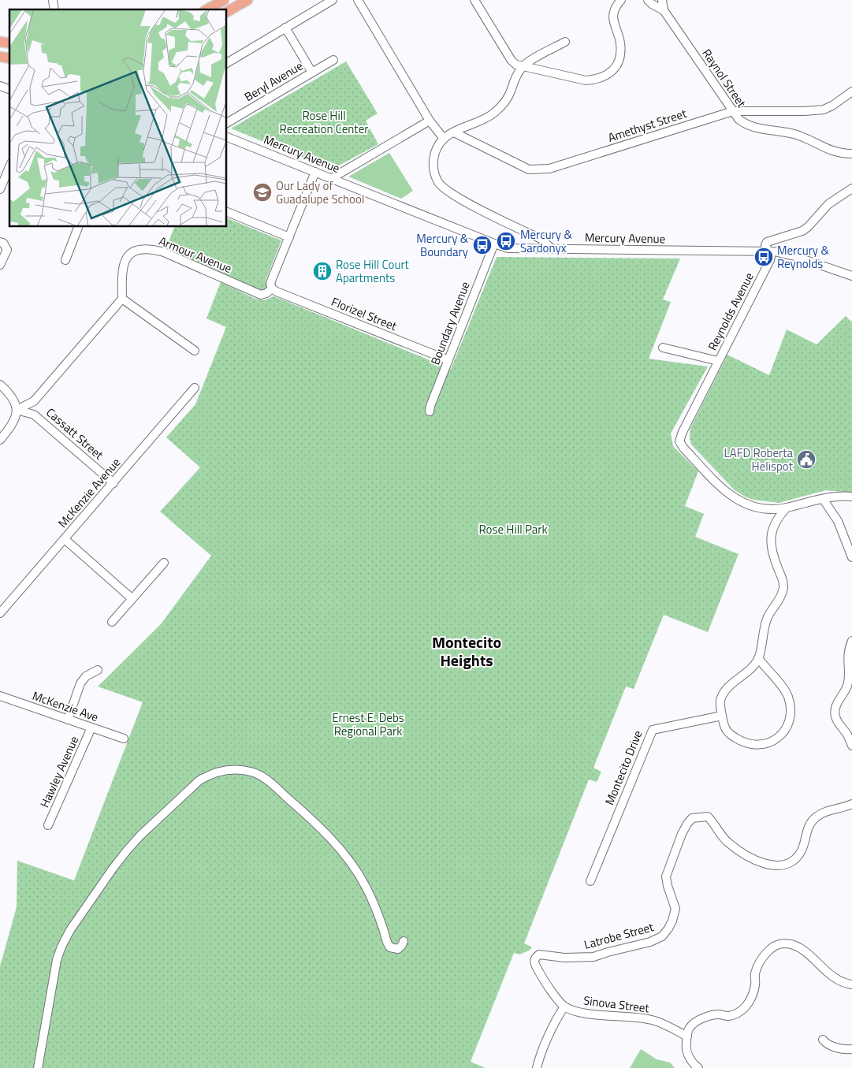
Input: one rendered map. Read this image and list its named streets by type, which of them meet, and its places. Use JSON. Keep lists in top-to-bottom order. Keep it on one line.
{"streets":{"street":["Raynol Street","Beryl Avenue","Amethyst Street","Mercury Avenue","Armour Avenue","Reynolds Avenue","Florizel Street","Boundary Avenue","Cassatt Street","McKenzie Avenue","McKenzie Ave","Montecito Drive","Hawley Avenue","Latrobe Street","Sinova Street"]},"crossings":[["Raynol Street","Amethyst Street"],["Mercury Avenue","Reynolds Avenue"],["Mercury Avenue","Boundary Avenue"],["Armour Avenue","Florizel Street"],["Florizel Street","Boundary Avenue"],["Cassatt Street","McKenzie Avenue"],["McKenzie Ave","Hawley Avenue"],["Latrobe Street","Sinova Street"]],"districts":["Montecito Heights"],"parks":["Rose Hill Recreation Center","Rose Hill Park","Ernest E. Debs Regional Park"],"places":{"school or university":["Our Lady of Guadalupe School"],"bus stop":["Mercury & Sardonyx","Mercury & Boundary","Mercury & Reynolds"],"building":["Rose Hill Court Apartments"],"public building":["LAFD Roberta Helispot"]}}
